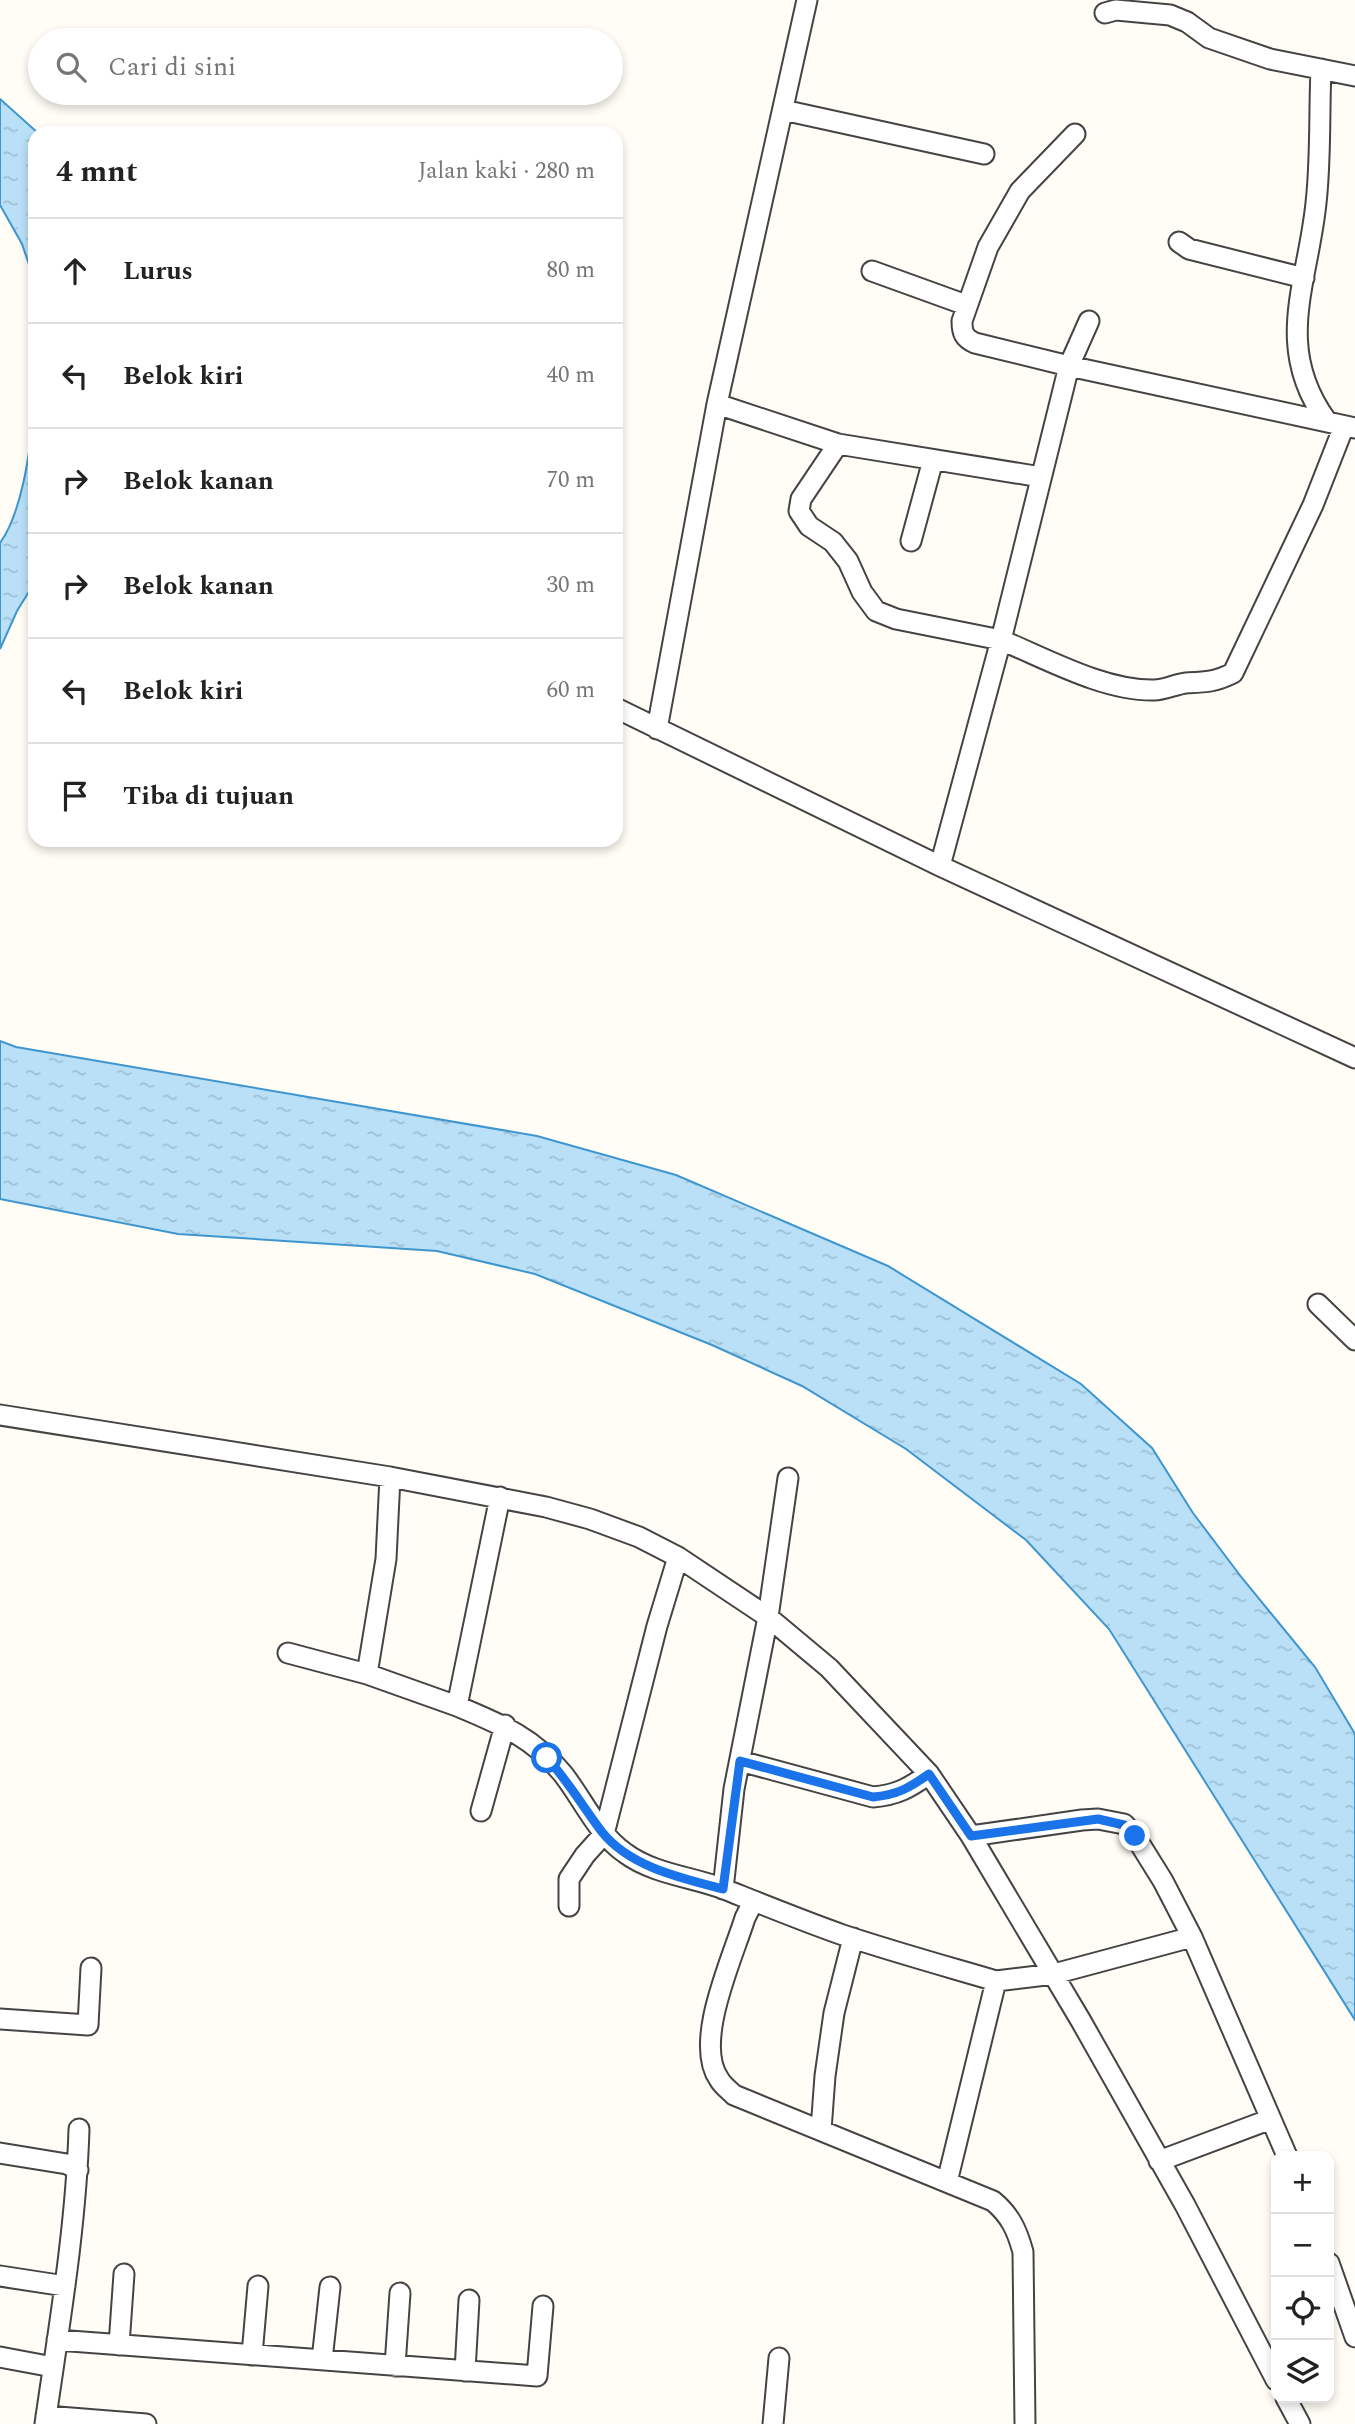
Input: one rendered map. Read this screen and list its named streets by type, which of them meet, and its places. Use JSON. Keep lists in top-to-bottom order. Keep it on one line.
{"page":{"search":"Cari di sini","heading":["4 mnt","Jalan kaki · 280 m"],"list":[["Lurus","80 m"],["Belok kiri","40 m"],["Belok kanan","70 m"],["Belok kanan","30 m"],["Belok kiri","60 m"],"Tiba di tujuan"],"map_buttons":["+","−"]}}
